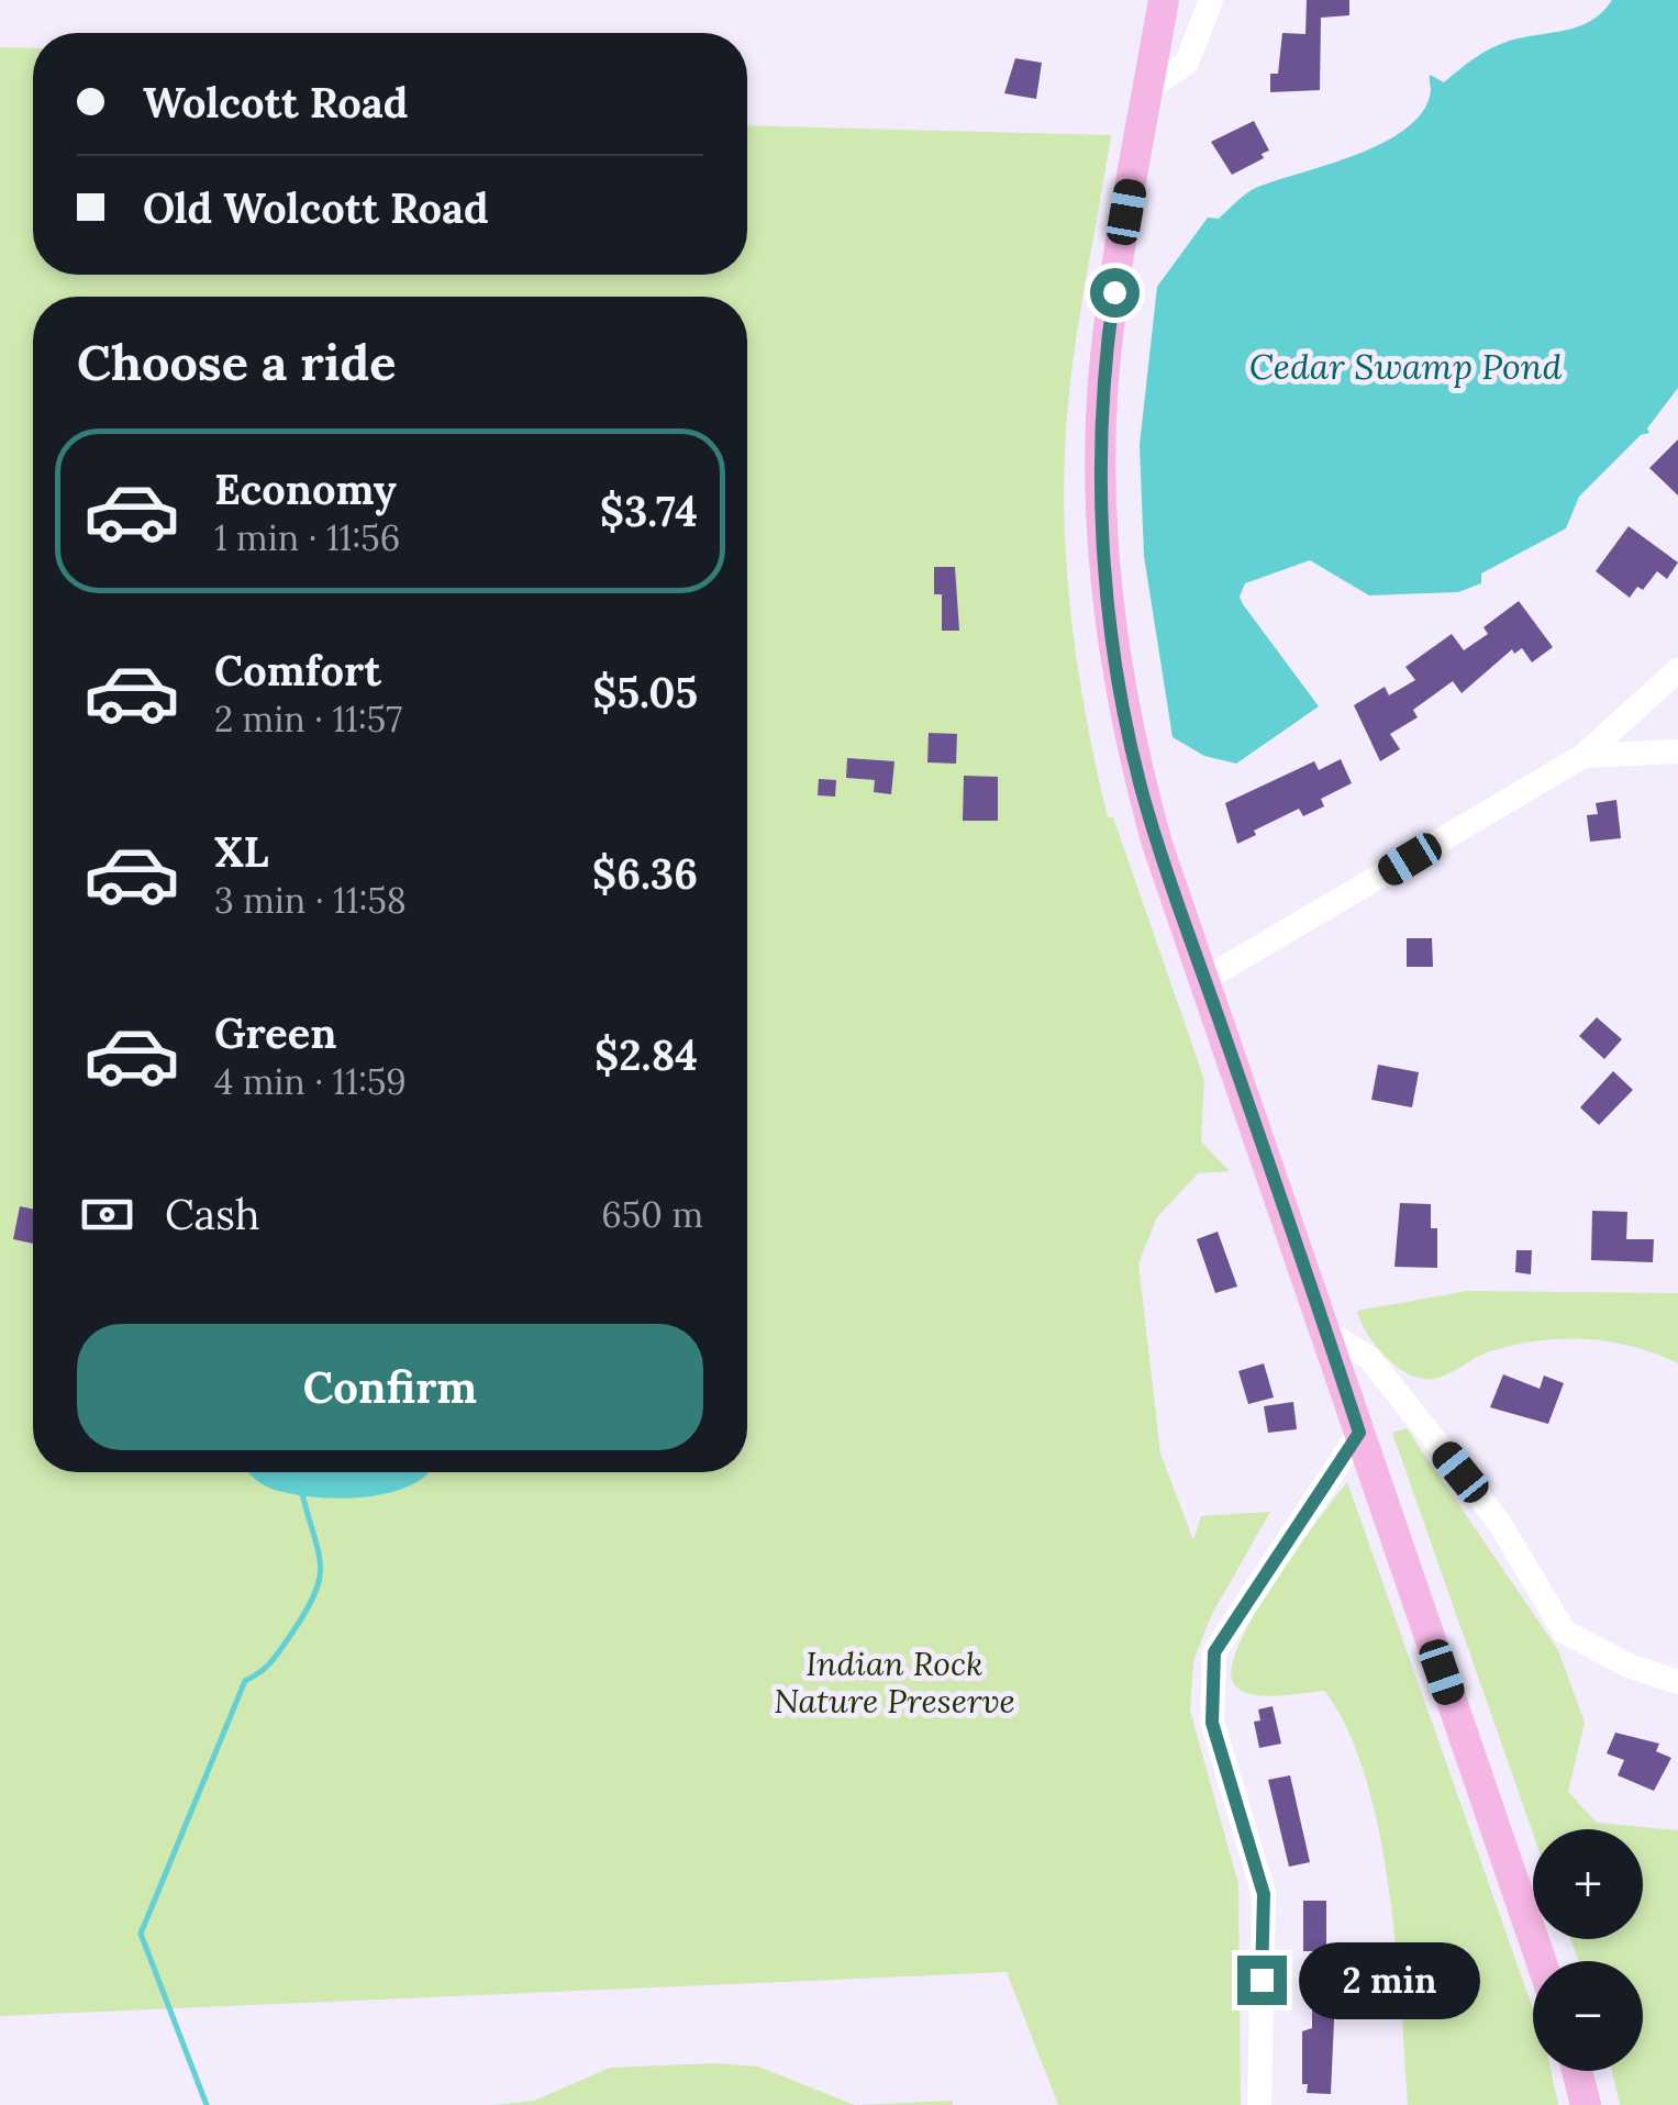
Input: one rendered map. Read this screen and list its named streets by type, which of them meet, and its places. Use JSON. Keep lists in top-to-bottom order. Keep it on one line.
{"water":["Cedar Swamp Pond"],"parks":["Indian Rock Nature Preserve"],"page":{"banner":["Wolcott Road","Old Wolcott Road"],"heading":"Choose a ride","list":[{"name":"Economy","note":"1 min · 11:56","value":"$3.74"},{"name":"Comfort","note":"2 min · 11:57","value":"$5.05"},{"name":"XL","note":"3 min · 11:58","value":"$6.36"},{"name":"Green","note":"4 min · 11:59","value":"$2.84"}],"pay":["Cash","650 m"],"buttons":"Confirm","map_buttons":["+","−"],"bubble":"2 min"}}
